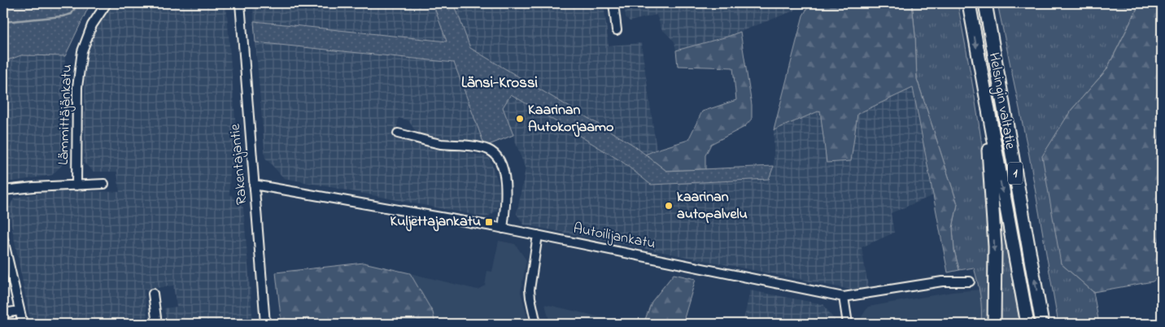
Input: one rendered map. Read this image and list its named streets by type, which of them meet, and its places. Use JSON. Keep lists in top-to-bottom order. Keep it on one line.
{"streets":{"highway":["Helsingin valtatie","1"],"street":["Lämmittäjänkatu","Rakentajantie","Autoilijankatu"]},"crossings":[["Rakentajantie","Autoilijankatu"]],"districts":["Länsi-Krossi"],"places":{"other":["Kaarinan Autokorjaamo","kaarinan autopalvelu"],"transit":["Kuljettajankatu"]}}
